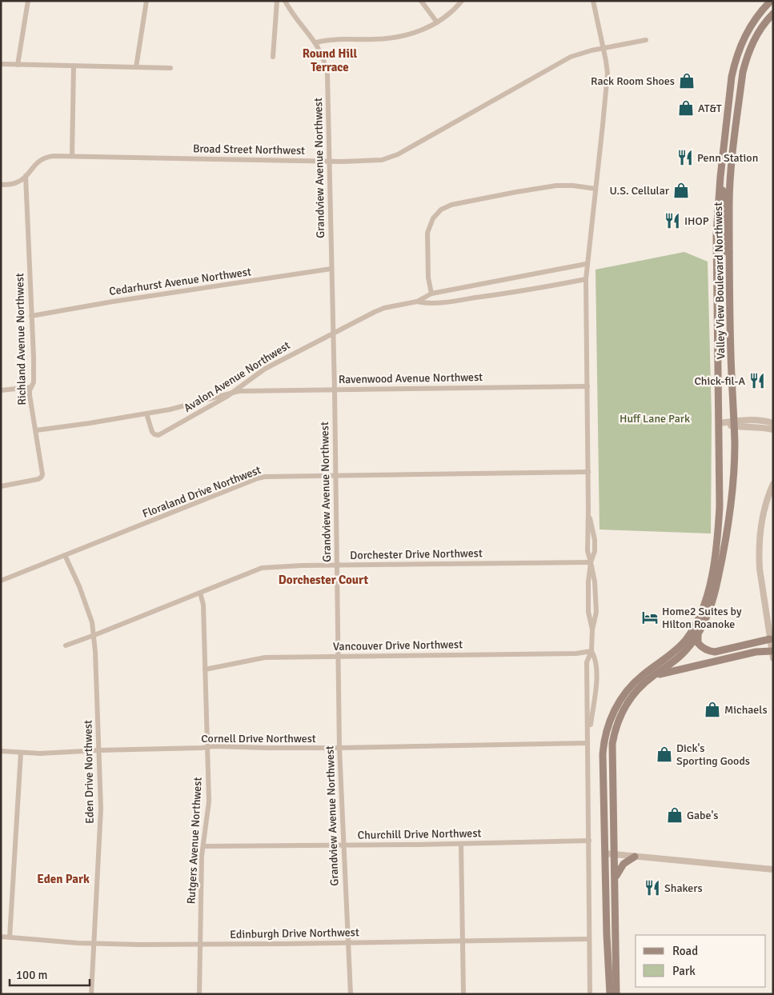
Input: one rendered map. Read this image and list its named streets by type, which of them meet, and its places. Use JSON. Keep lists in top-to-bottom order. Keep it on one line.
{"streets":{"main road":["Valley View Boulevard Northwest"],"street":["Broad Street Northwest","Grandview Avenue Northwest","Cedarhurst Avenue Northwest","Richland Avenue Northwest","Avalon Avenue Northwest","Ravenwood Avenue Northwest","Floraland Drive Northwest","Dorchester Drive Northwest","Vancouver Drive Northwest","Cornell Drive Northwest","Eden Drive Northwest","Churchill Drive Northwest","Rutgers Avenue Northwest","Edinburgh Drive Northwest"]},"crossings":[["Broad Street Northwest","Grandview Avenue Northwest"],["Broad Street Northwest","Richland Avenue Northwest"],["Grandview Avenue Northwest","Cedarhurst Avenue Northwest"],["Grandview Avenue Northwest","Avalon Avenue Northwest"],["Grandview Avenue Northwest","Ravenwood Avenue Northwest"],["Grandview Avenue Northwest","Floraland Drive Northwest"],["Grandview Avenue Northwest","Dorchester Drive Northwest"],["Grandview Avenue Northwest","Vancouver Drive Northwest"],["Grandview Avenue Northwest","Cornell Drive Northwest"],["Grandview Avenue Northwest","Churchill Drive Northwest"],["Grandview Avenue Northwest","Edinburgh Drive Northwest"],["Cedarhurst Avenue Northwest","Richland Avenue Northwest"],["Avalon Avenue Northwest","Ravenwood Avenue Northwest"],["Floraland Drive Northwest","Eden Drive Northwest"],["Dorchester Drive Northwest","Eden Drive Northwest"],["Dorchester Drive Northwest","Rutgers Avenue Northwest"],["Vancouver Drive Northwest","Rutgers Avenue Northwest"],["Cornell Drive Northwest","Eden Drive Northwest"],["Cornell Drive Northwest","Rutgers Avenue Northwest"],["Eden Drive Northwest","Edinburgh Drive Northwest"],["Churchill Drive Northwest","Rutgers Avenue Northwest"],["Rutgers Avenue Northwest","Edinburgh Drive Northwest"]],"districts":["Round Hill Terrace","Dorchester Court","Eden Park"],"parks":["Huff Lane Park"],"places":{"shop":["Rack Room Shoes","AT&T","U.S. Cellular","Michaels","Dick's Sporting Goods","Gabe's"],"restaurant":["Penn Station","IHOP","Chick-fil-A","Shakers"],"hotel":["Home2 Suites by Hilton Roanoke"]},"legend":["Road","Park"],"scale_bar":"100 m"}
